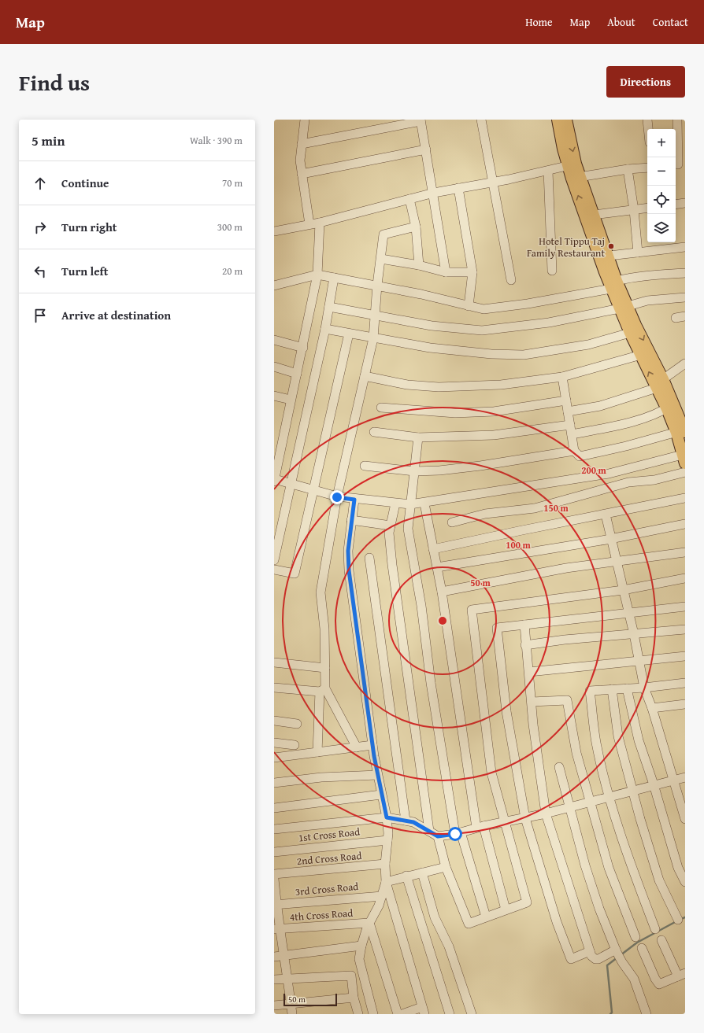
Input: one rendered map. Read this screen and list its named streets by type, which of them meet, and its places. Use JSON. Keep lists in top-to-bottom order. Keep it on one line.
{"streets":{"street":["1st Cross Road","2nd Cross Road","3rd Cross Road","4th Cross Road"]},"places":["Hotel Tippu Taj Family Restaurant"],"scale_bar":"50 m","page":{"header":"Map","nav":["Home","Map","About","Contact"],"title":"Find us","buttons":"Directions","heading":["5 min","Walk · 390 m"],"map_buttons":["+","−"],"list":[["Continue","70 m"],["Turn right","300 m"],["Turn left","20 m"],"Arrive at destination"],"scale":"50 m"},"rings":["200 m","150 m","100 m","50 m"]}
